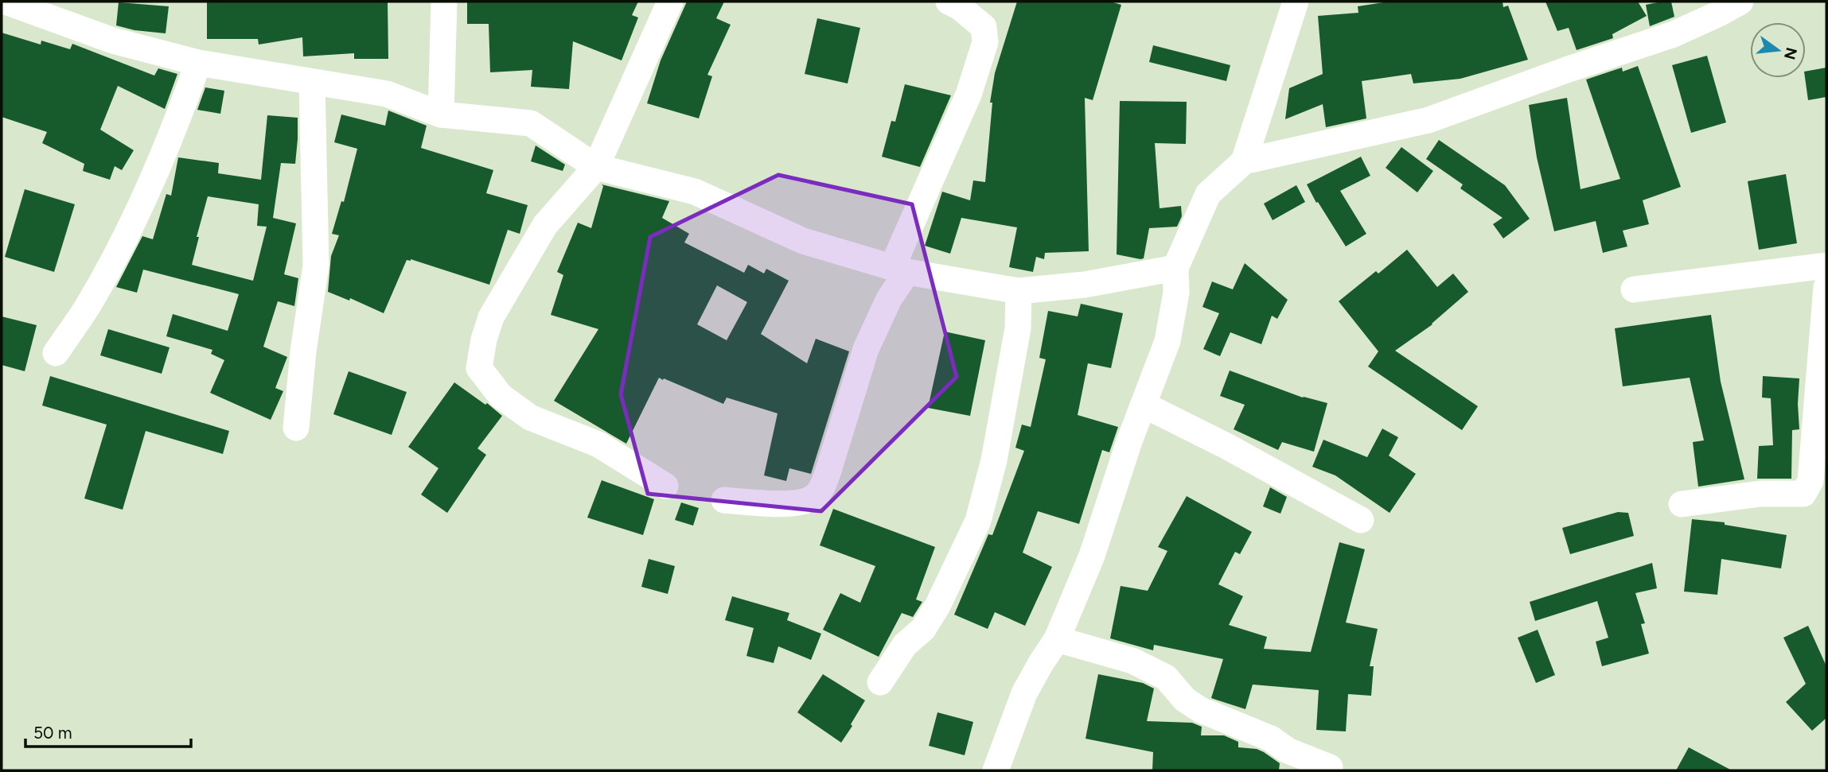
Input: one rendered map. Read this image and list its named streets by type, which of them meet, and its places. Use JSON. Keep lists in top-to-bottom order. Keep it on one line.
{"scale_bar":"50 m","north":"right"}
